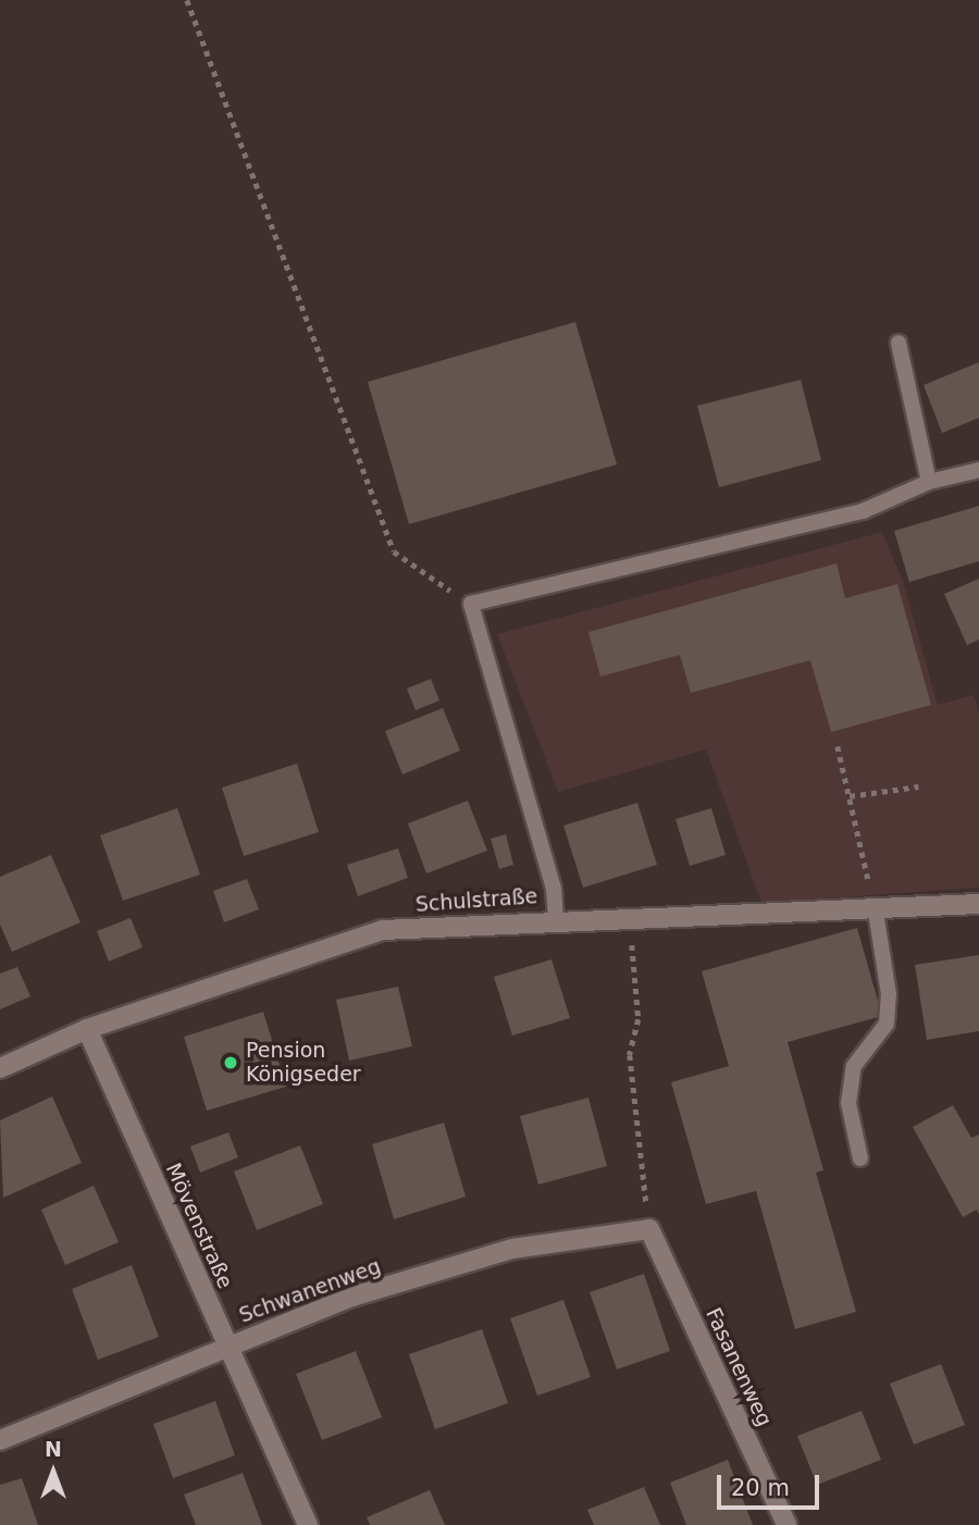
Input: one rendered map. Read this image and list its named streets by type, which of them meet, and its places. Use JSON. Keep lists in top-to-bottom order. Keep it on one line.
{"streets":{"street":["Schulstraße","Mövenstraße","Schwanenweg","Fasanenweg"]},"crossings":[["Schulstraße","Mövenstraße"],["Mövenstraße","Schwanenweg"],["Schwanenweg","Fasanenweg"]],"places":["Pension Königseder"],"scale_bar":"20 m","north":"top"}
